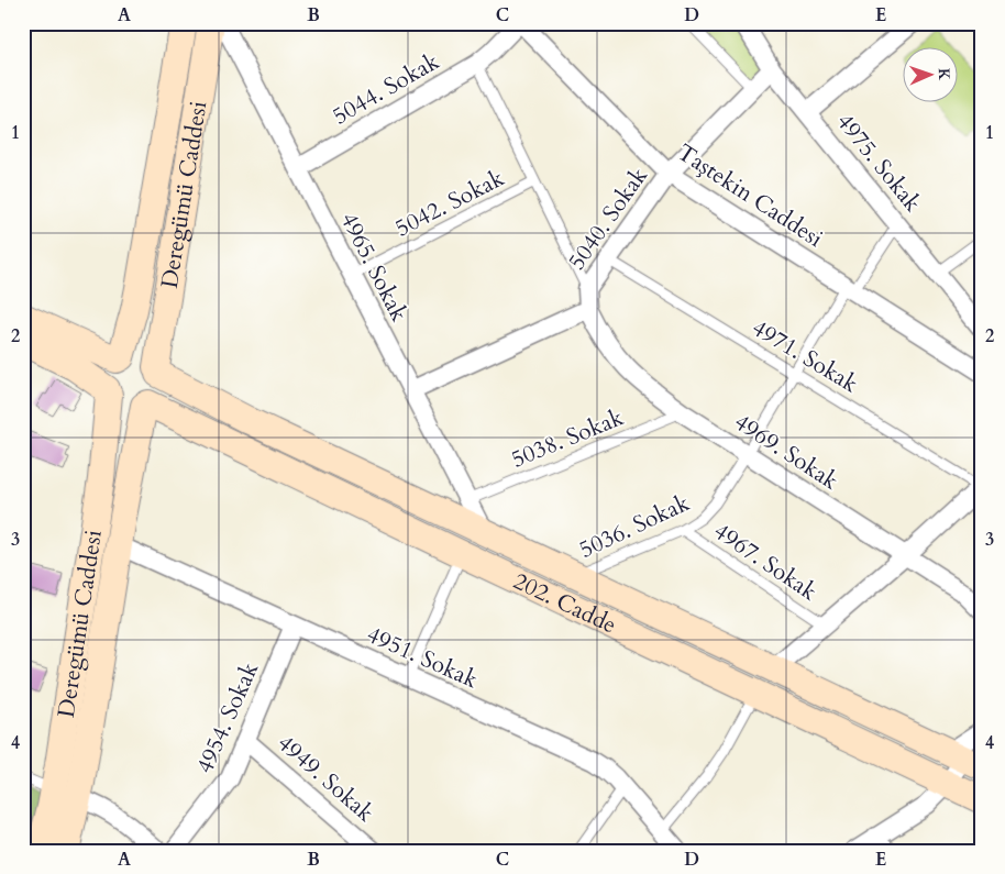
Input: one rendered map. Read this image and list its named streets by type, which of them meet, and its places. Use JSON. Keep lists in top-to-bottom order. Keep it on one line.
{"streets":{"main road":["Deregümü Caddesi","202. Cadde"],"street":["5044. Sokak","4975. Sokak","Taştekin Caddesi","5040. Sokak","4965. Sokak","4969. Sokak","4951. Sokak","4954. Sokak","4949. Sokak"],"lane":["5042. Sokak","4971. Sokak","5038. Sokak","5036. Sokak","4967. Sokak"]},"crossings":[["5044. Sokak","Taştekin Caddesi"],["5044. Sokak","4965. Sokak"],["4975. Sokak","5040. Sokak"],["4975. Sokak","5036. Sokak"],["Deregümü Caddesi","202. Cadde"],["Deregümü Caddesi","4951. Sokak"],["Taştekin Caddesi","5040. Sokak"],["Taştekin Caddesi","5036. Sokak"],["5042. Sokak","4965. Sokak"],["5040. Sokak","4965. Sokak"],["5040. Sokak","4971. Sokak"],["5040. Sokak","4969. Sokak"],["4965. Sokak","5038. Sokak"],["4965. Sokak","202. Cadde"],["4971. Sokak","5036. Sokak"],["5038. Sokak","4969. Sokak"],["4969. Sokak","5036. Sokak"],["5036. Sokak","4967. Sokak"],["5036. Sokak","202. Cadde"],["4951. Sokak","4954. Sokak"],["4954. Sokak","4949. Sokak"]],"north":"right","grid":{"columns":["A","B","C","D","E"],"rows":["1","2","3","4"]}}
